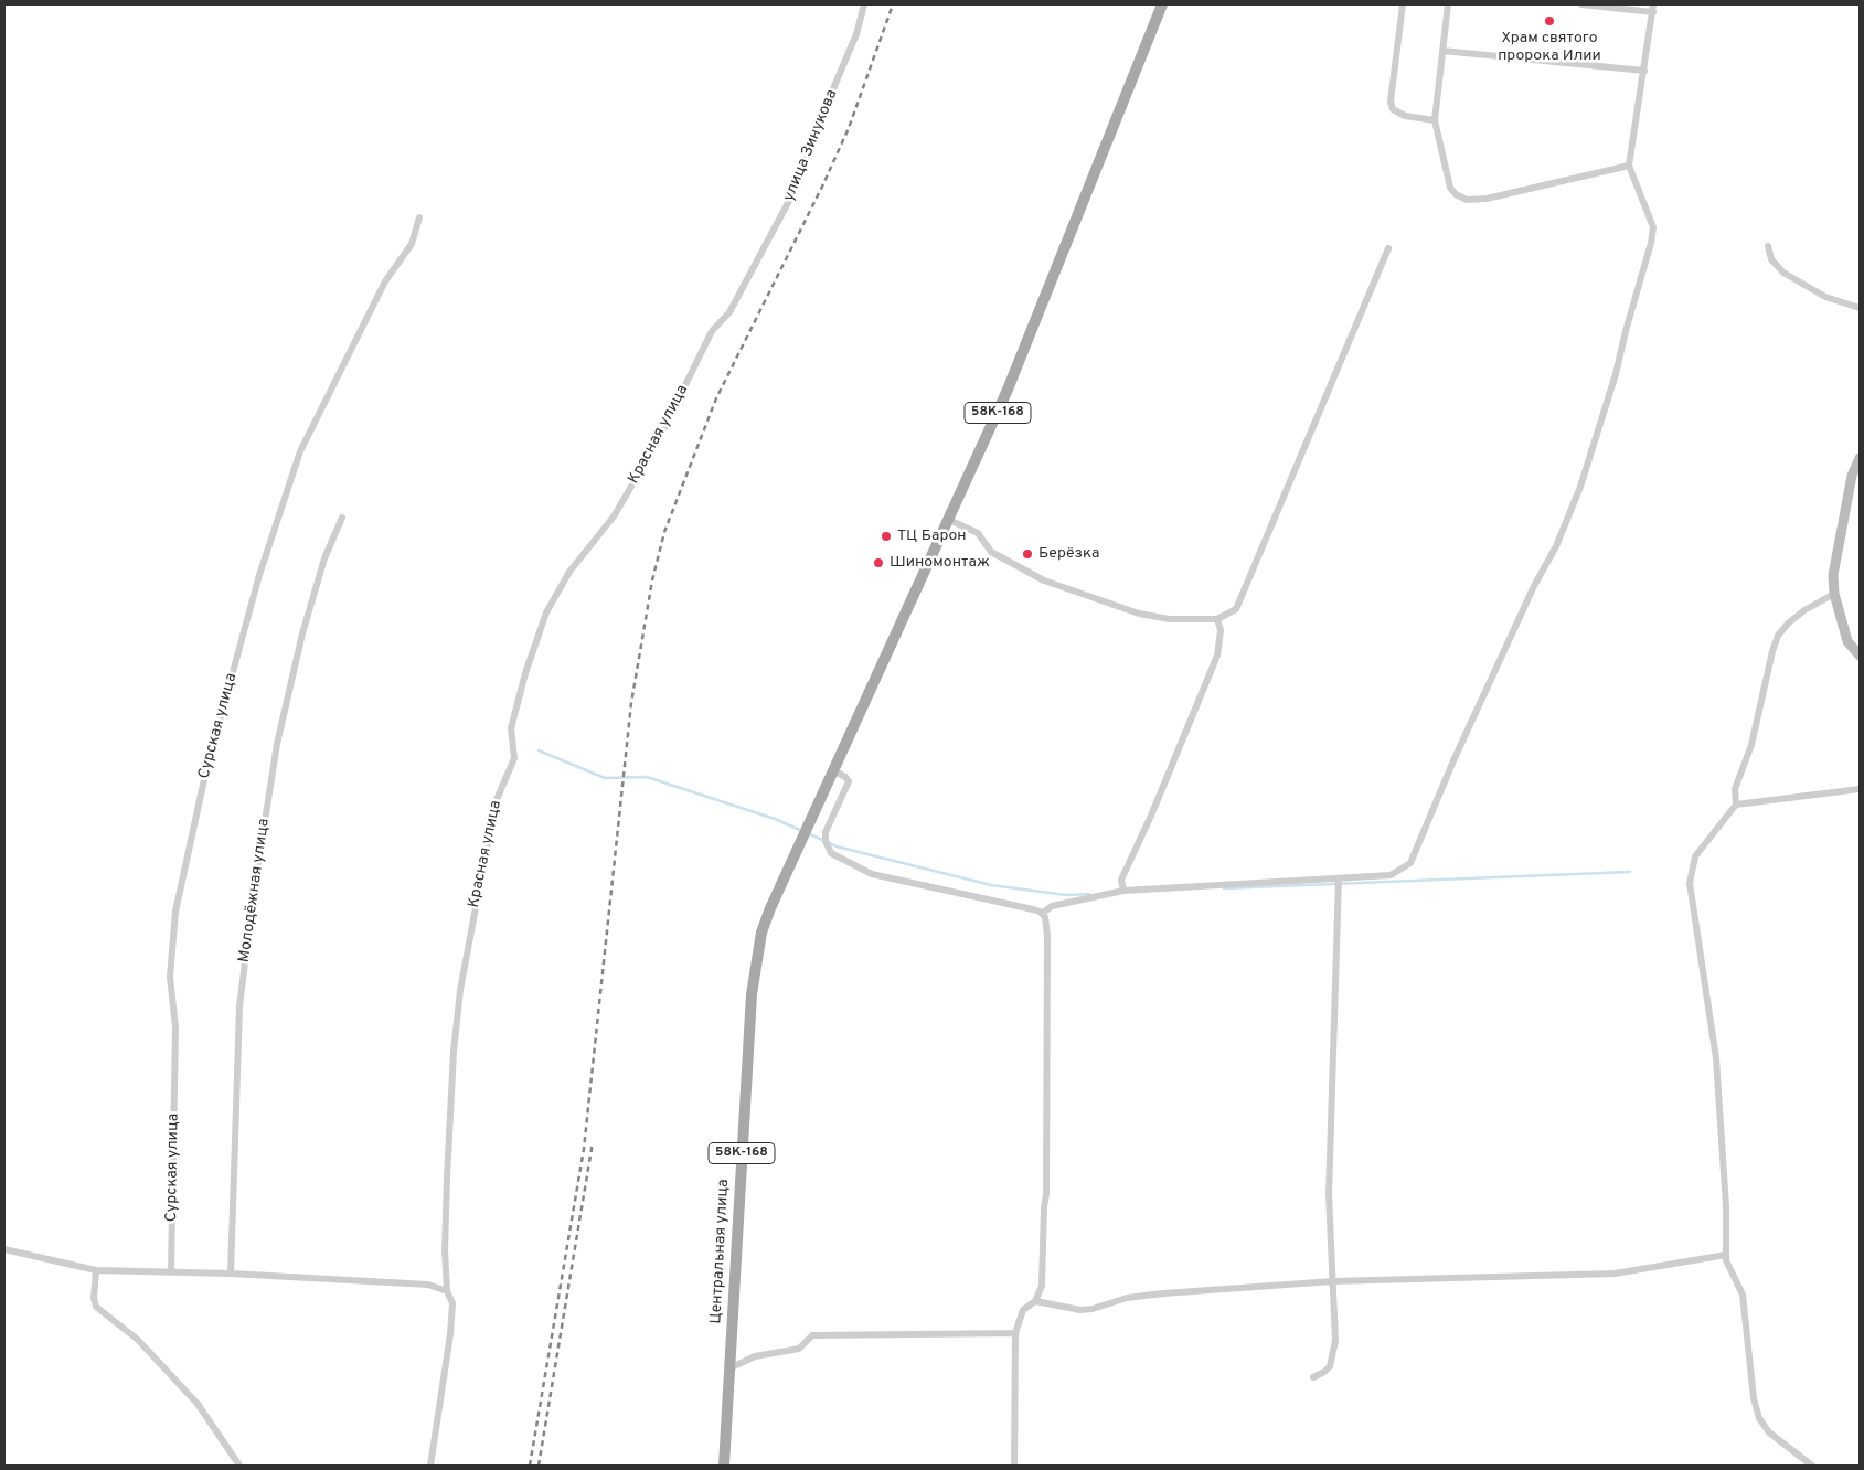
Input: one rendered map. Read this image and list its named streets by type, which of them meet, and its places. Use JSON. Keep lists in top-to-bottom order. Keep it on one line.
{"streets":{"main road":["58К-168","Центральная улица"],"street":["улица Зинукова","Красная улица","Сурская улица","Молодёжная улица"]},"crossings":[["улица Зинукова","Красная улица"],["58К-168","Центральная улица"]],"places":["Храм святого пророка Илии","ТЦ Барон","Берёзка","Шиномонтаж"]}
